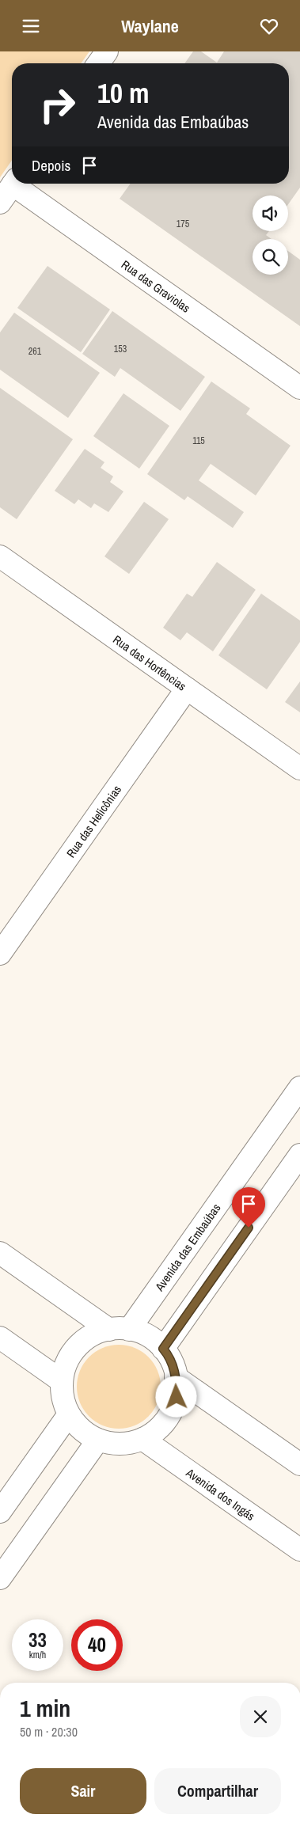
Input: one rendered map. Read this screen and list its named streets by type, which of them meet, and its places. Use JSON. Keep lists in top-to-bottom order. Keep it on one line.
{"streets":{"street":["Rua das Graviolas","Rua das Hortências","Rua das Helicônias","Avenida das Embaúbas","Avenida dos Ingás"]},"crossings":[["Rua das Hortências","Rua das Helicônias"],["Avenida das Embaúbas","Avenida dos Ingás"]],"house_numbers":["175","153","261","115"],"page":{"header":"Waylane","turn":["10 m","Avenida das Embaúbas"],"then":"Depois","speed":"33 km/h","limit":"40","heading":["1 min","50 m · 20:30"],"buttons":["Sair","Compartilhar"]}}
